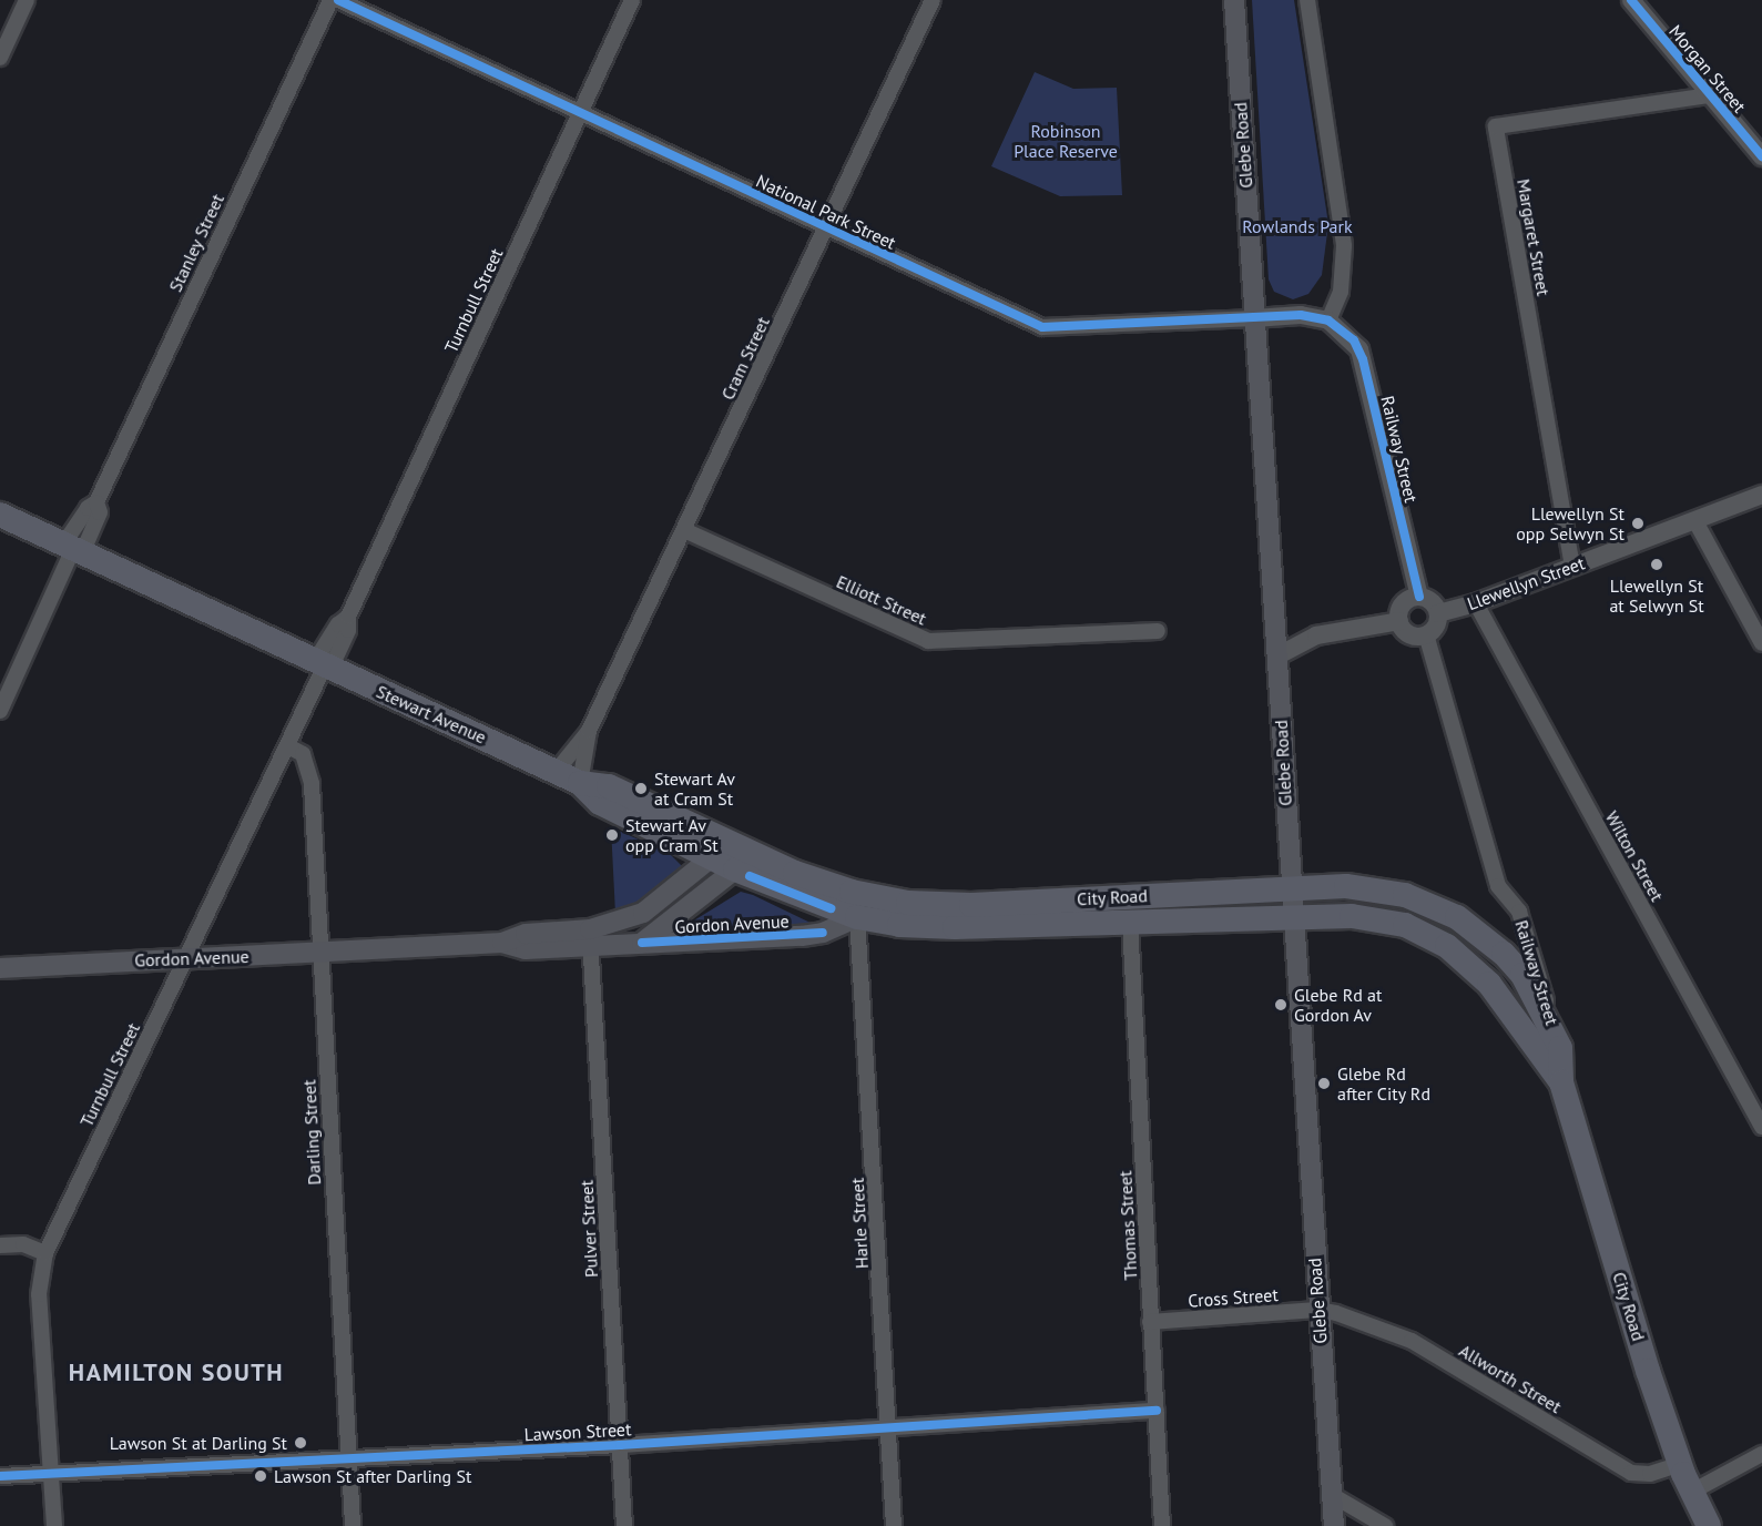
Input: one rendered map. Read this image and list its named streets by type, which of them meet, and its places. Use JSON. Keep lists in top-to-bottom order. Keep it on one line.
{"streets":{"highway":["Stewart Avenue","City Road"],"main road":["Glebe Road","Gordon Avenue"],"street":["Morgan Street","National Park Street","Margaret Street","Stanley Street","Turnbull Street","Cram Street","Railway Street","Llewellyn Street","Elliott Street","Wilton Street","Darling Street","Harle Street","Thomas Street","Pulver Street","Cross Street","Allworth Street","Lawson Street"]},"crossings":[["Morgan Street","Margaret Street"],["Glebe Road","National Park Street"],["Glebe Road","City Road"],["Glebe Road","Cross Street"],["Glebe Road","Allworth Street"],["National Park Street","Turnbull Street"],["National Park Street","Cram Street"],["National Park Street","Railway Street"],["Margaret Street","Llewellyn Street"],["Stanley Street","Stewart Avenue"],["Turnbull Street","Stewart Avenue"],["Turnbull Street","Gordon Avenue"],["Turnbull Street","Darling Street"],["Turnbull Street","Lawson Street"],["Cram Street","Elliott Street"],["Cram Street","Stewart Avenue"],["Railway Street","Llewellyn Street"],["Railway Street","City Road"],["Llewellyn Street","Wilton Street"],["Stewart Avenue","City Road"],["Stewart Avenue","Gordon Avenue"],["Stewart Avenue","Harle Street"],["City Road","Gordon Avenue"],["City Road","Allworth Street"],["Gordon Avenue","Darling Street"],["Gordon Avenue","Harle Street"],["Gordon Avenue","Pulver Street"],["Darling Street","Lawson Street"],["Harle Street","Lawson Street"],["Thomas Street","Cross Street"],["Thomas Street","Lawson Street"],["Pulver Street","Lawson Street"],["Cross Street","Allworth Street"]],"districts":["HAMILTON SOUTH"],"parks":["Robinson Place Reserve","Rowlands Park"],"places":["Llewellyn St opp Selwyn St","Llewellyn St at Selwyn St","Stewart Av at Cram St","Stewart Av opp Cram St","Glebe Rd at Gordon Av","Glebe Rd after City Rd","Lawson St at Darling St","Lawson St after Darling St"]}
